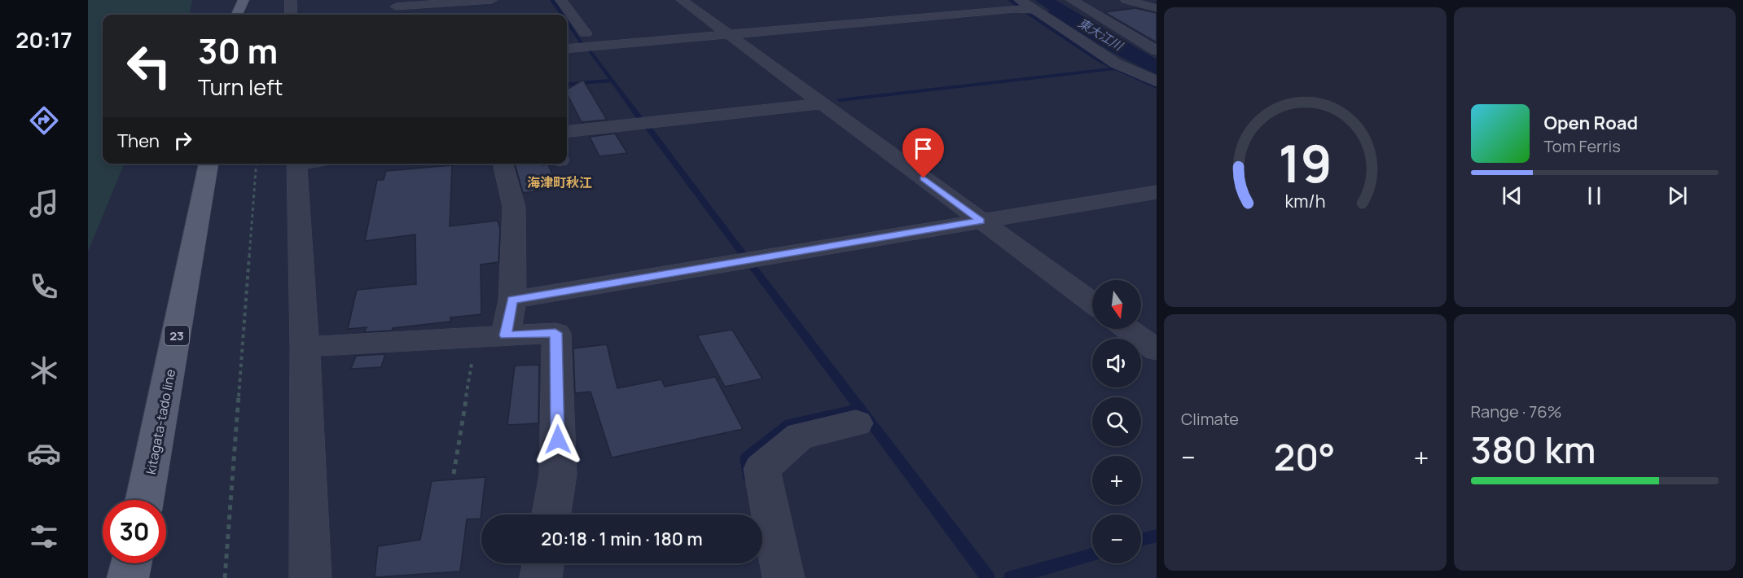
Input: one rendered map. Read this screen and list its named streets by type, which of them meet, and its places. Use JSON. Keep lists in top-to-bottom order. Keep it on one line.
{"streets":{"main road":["23","kitagata-tado line"]},"districts":["海津町秋江"],"water":["東大江川"],"north":"bottom","page":{"tabs":"20:17","turn":["30 m","Turn left"],"song":["Open Road","Tom Ferris"],"then":"Then","map_buttons":["+","−"],"tile":["Climate",["Range · 76%","380 km"]],"heat":["−","20°","+"],"limit":"30","trip":"20:18 · 1 min · 180 m","gauge":["19","km/h"]}}
